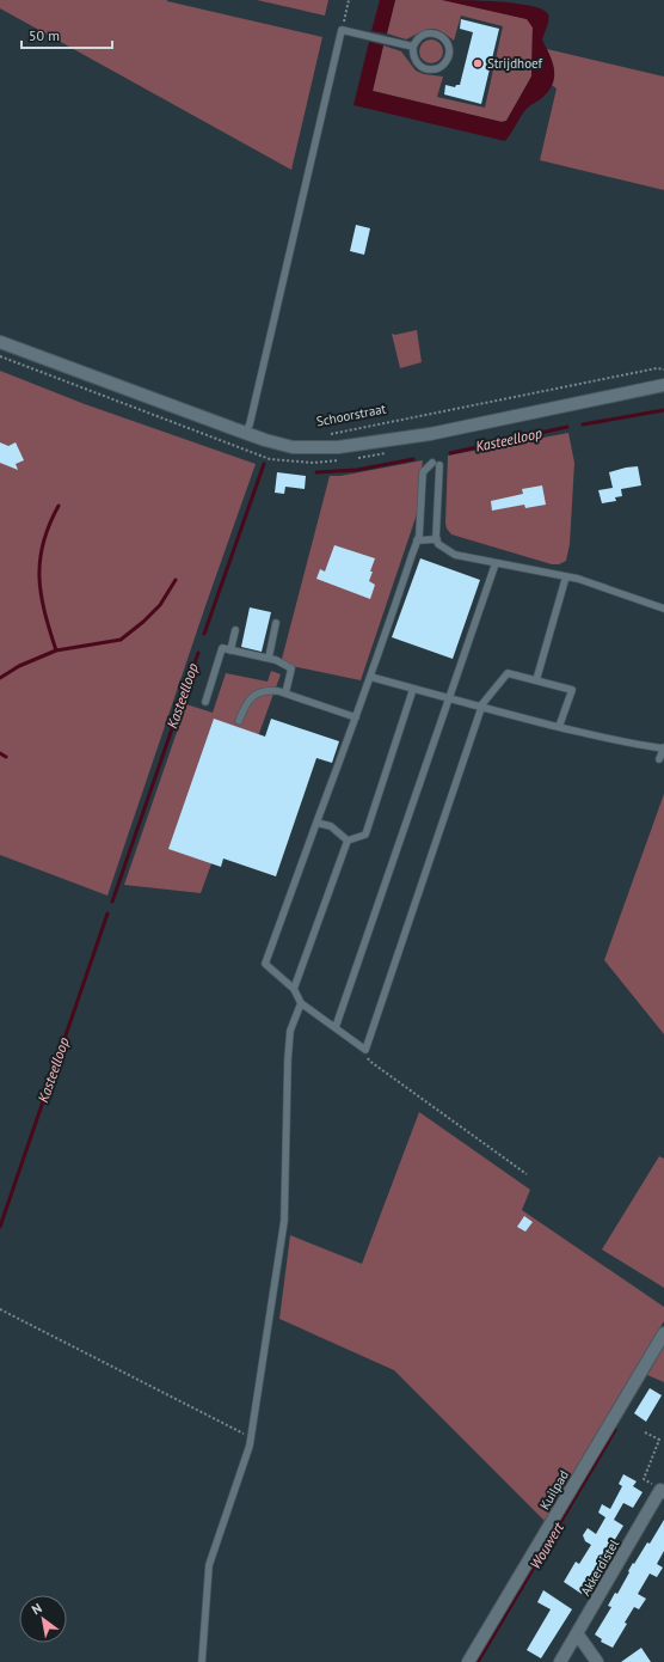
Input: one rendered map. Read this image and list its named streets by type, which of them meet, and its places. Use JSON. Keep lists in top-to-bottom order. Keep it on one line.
{"streets":{"street":["Schoorstraat","Kuilpad","Akkerdistel"]},"water":["Kasteelloop","Wouwert"],"places":["Strijdhoef"],"scale_bar":"50 m","north":"top left"}
